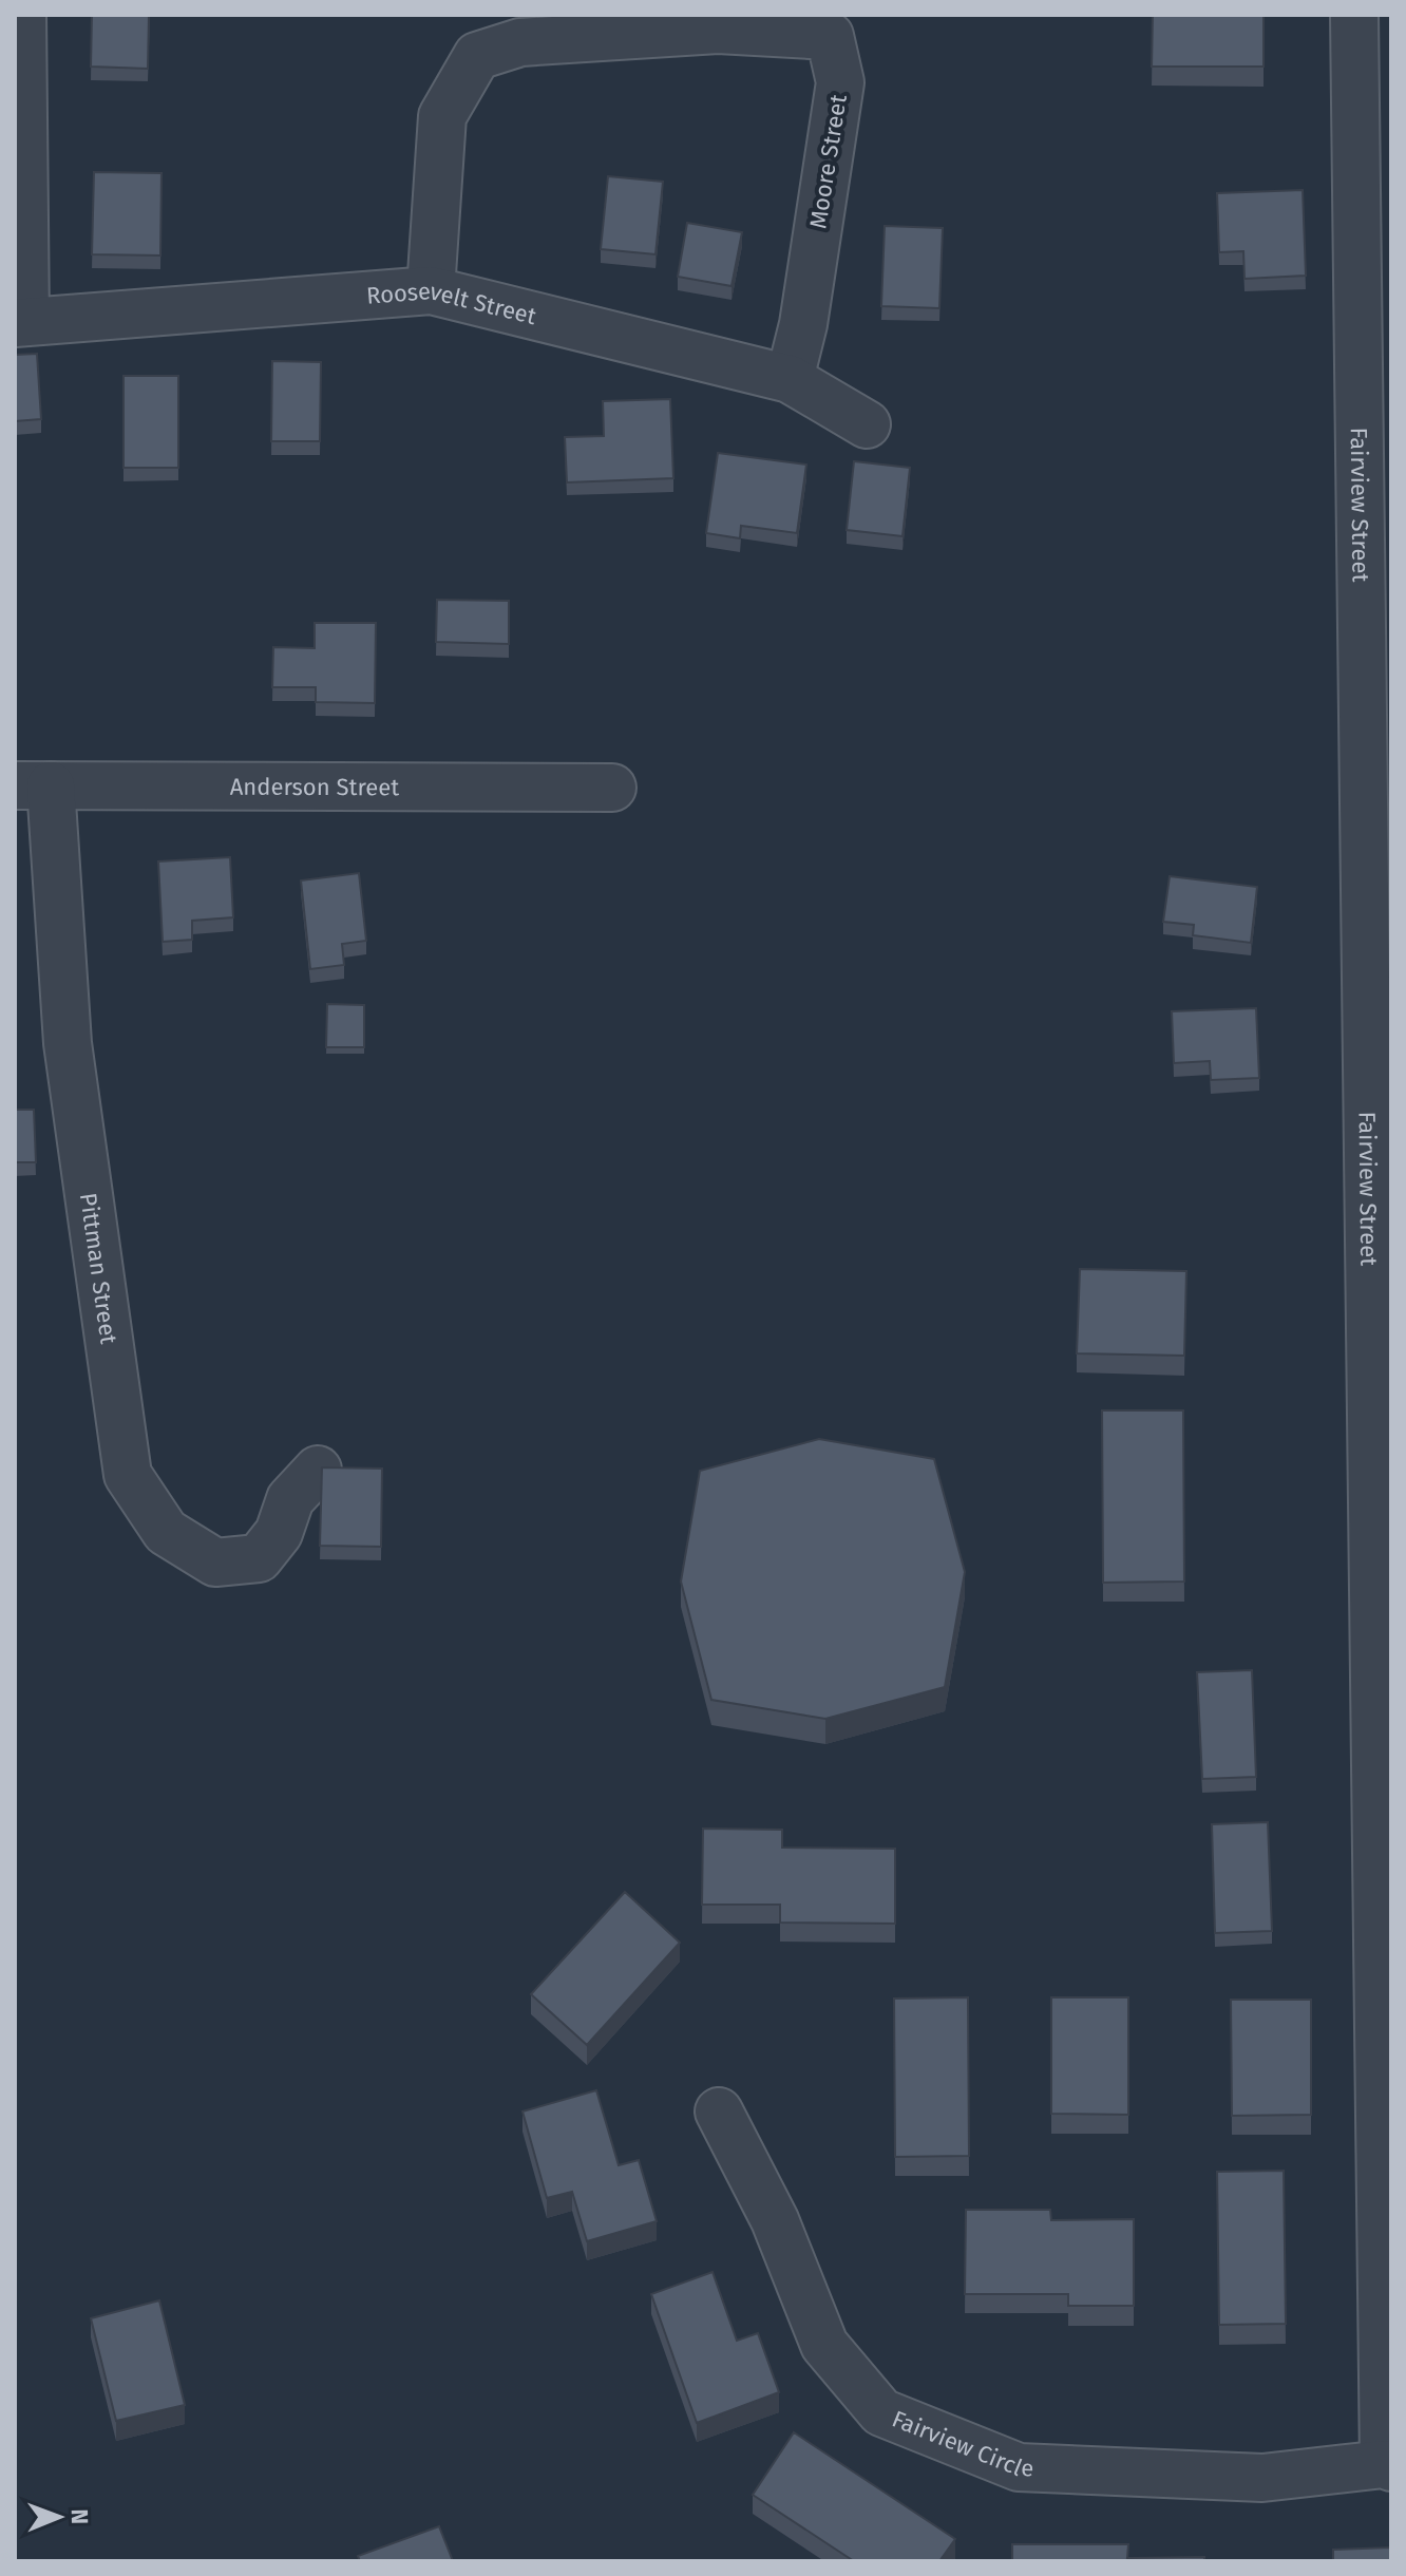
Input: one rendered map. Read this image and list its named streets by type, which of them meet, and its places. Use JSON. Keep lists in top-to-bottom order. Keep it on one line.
{"streets":{"street":["Moore Street","Roosevelt Street","Fairview Street","Anderson Street","Pittman Street","Fairview Circle"]},"crossings":[["Moore Street","Roosevelt Street"],["Fairview Street","Fairview Circle"],["Anderson Street","Pittman Street"]],"north":"right"}
